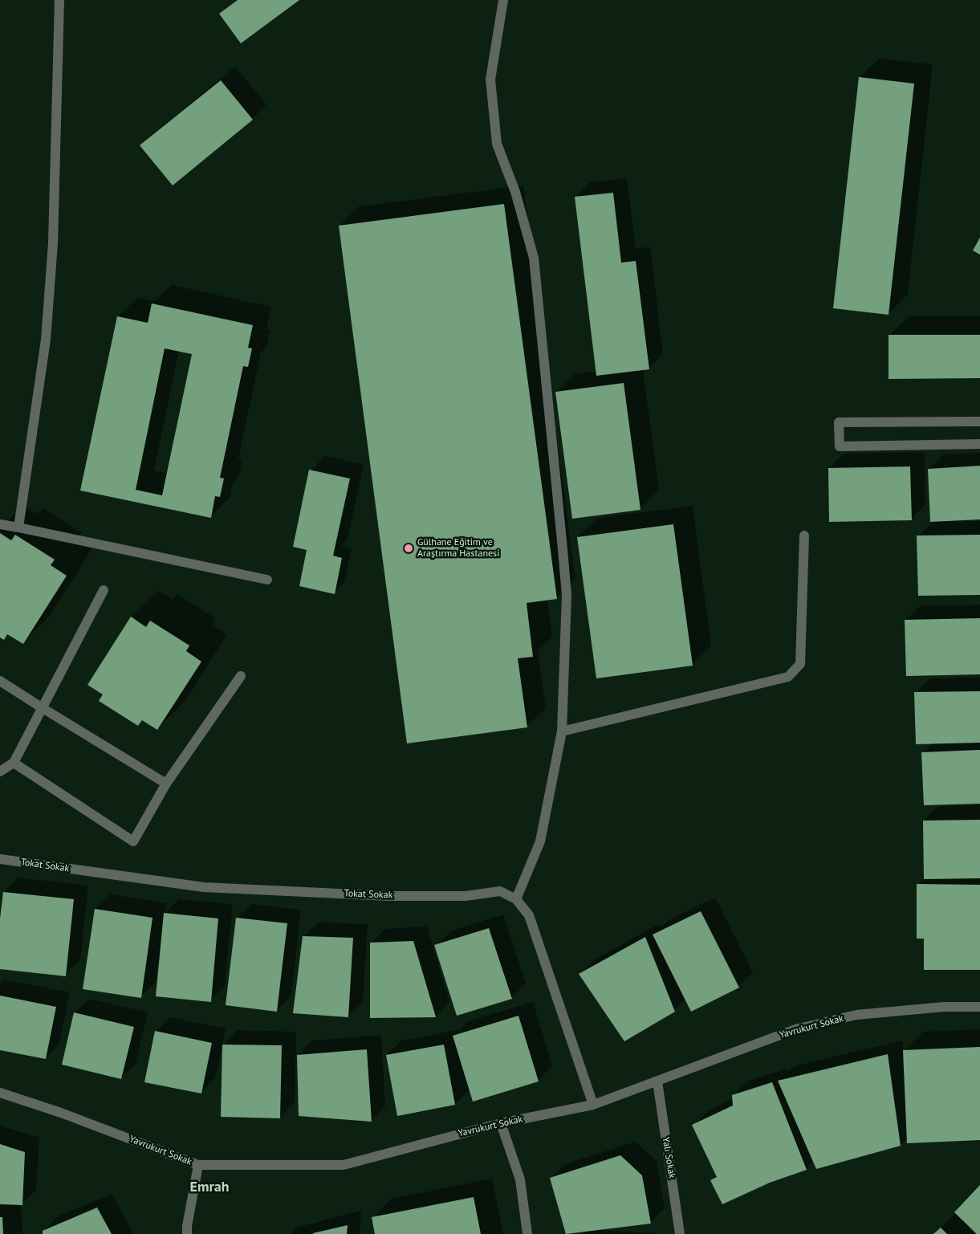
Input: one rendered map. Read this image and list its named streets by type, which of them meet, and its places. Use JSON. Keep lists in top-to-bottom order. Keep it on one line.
{"streets":{"street":["Tokat Sokak","Yavrukurt Sokak","Yalı Sokak"]},"crossings":[["Tokat Sokak","Yavrukurt Sokak"],["Yavrukurt Sokak","Yalı Sokak"]],"districts":["Emrah"],"places":["Gülhane Eğitim ve Araştırma Hastanesi"]}
